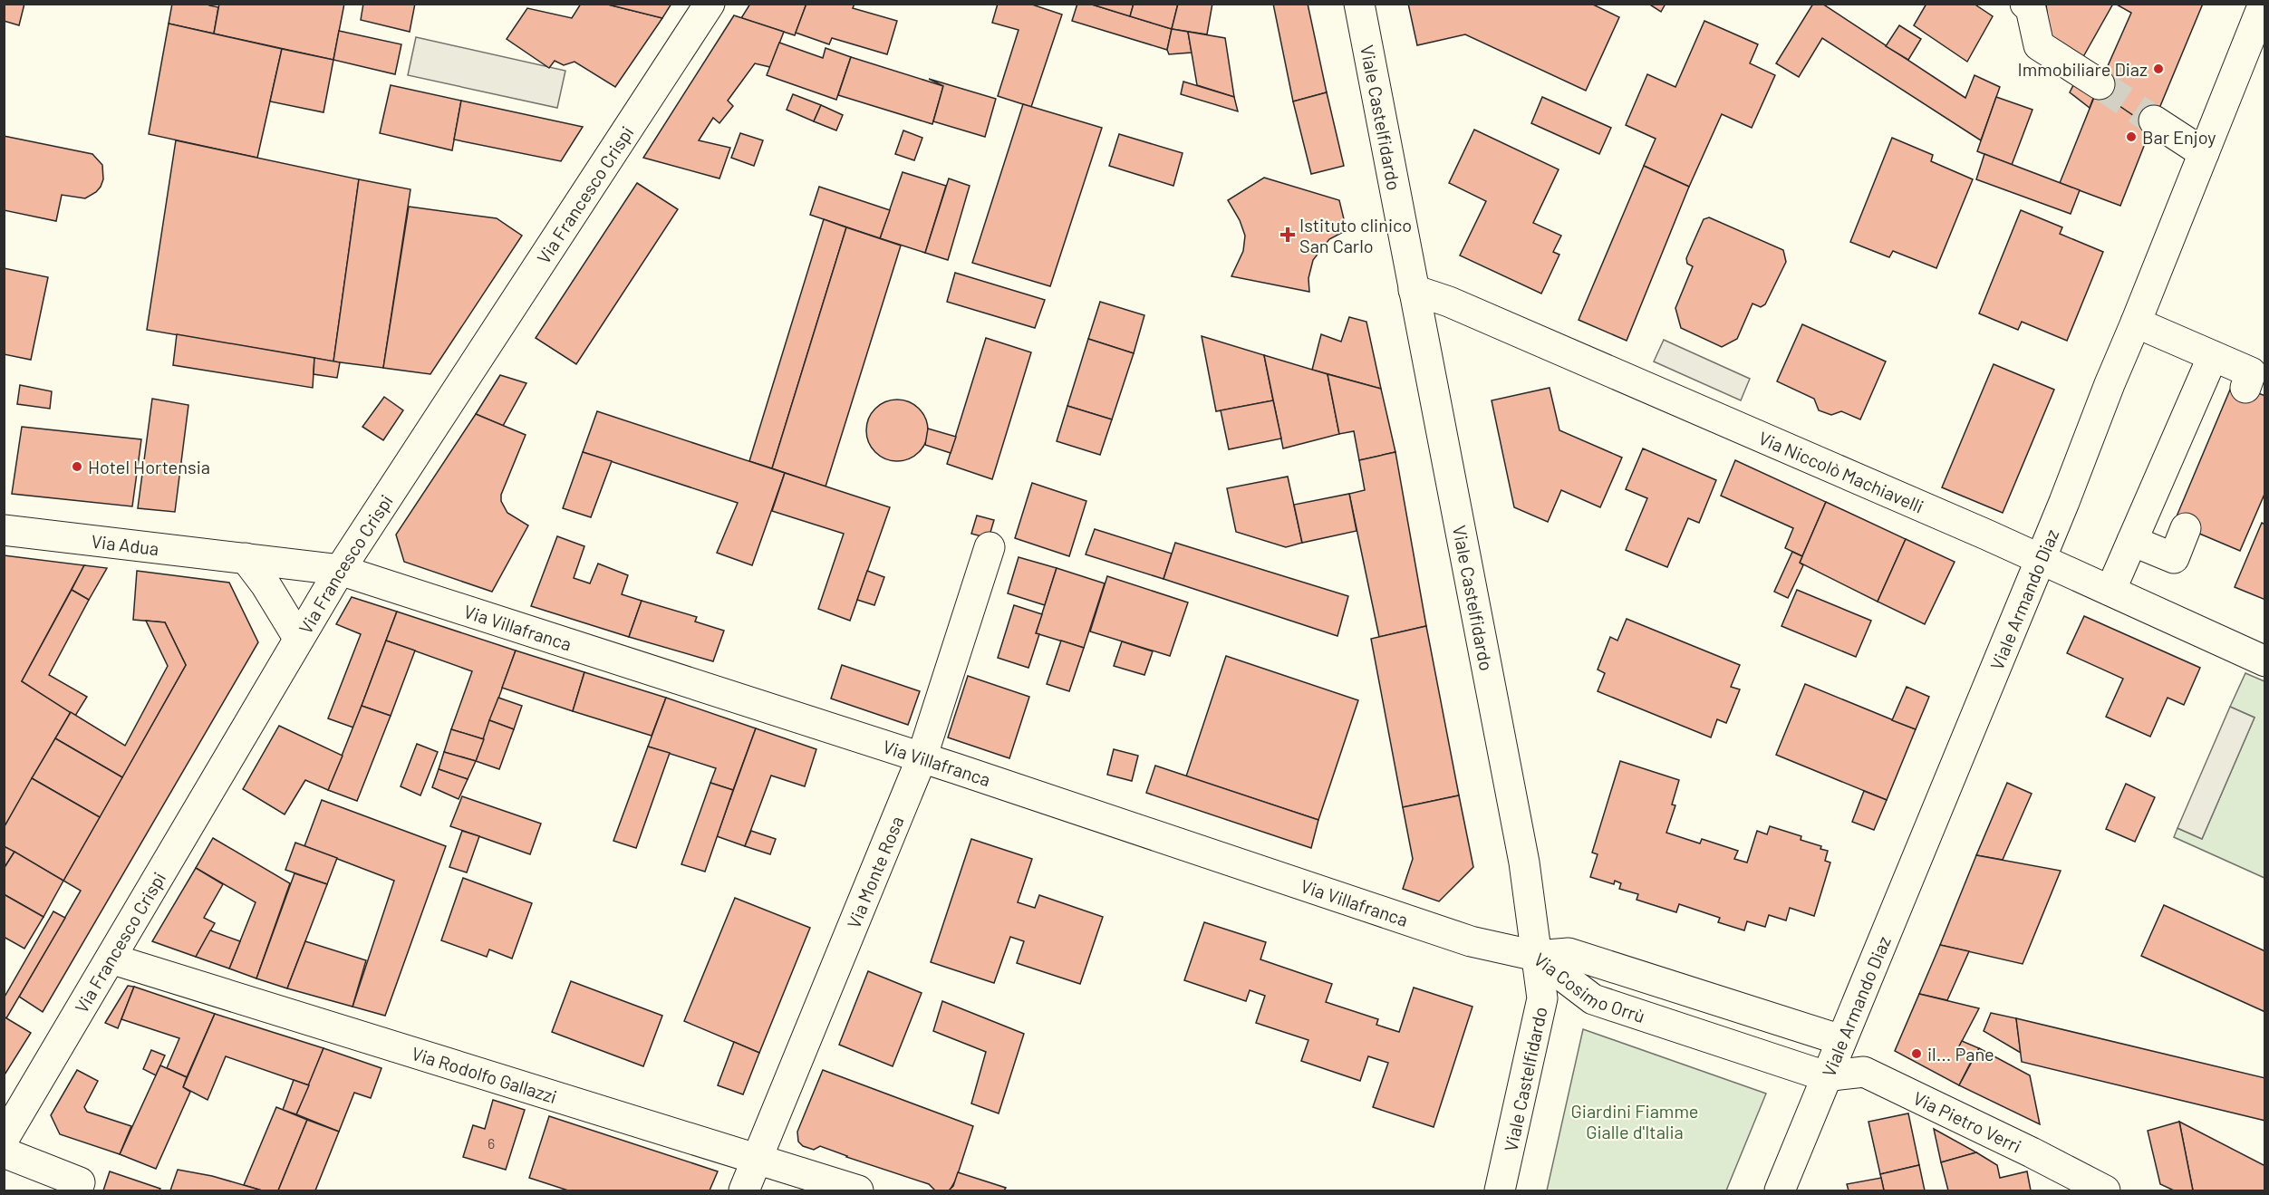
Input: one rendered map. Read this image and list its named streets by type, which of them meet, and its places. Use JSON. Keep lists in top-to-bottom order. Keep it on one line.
{"streets":{"street":["Viale Castelfidardo","Via Francesco Crispi","Via Niccolò Machiavelli","Via Adua","Viale Armando Diaz","Via Villafranca","Via Monte Rosa","Via Cosimo Orrù","Via Rodolfo Gallazzi","Via Pietro Verri"]},"crossings":[["Viale Castelfidardo","Via Niccolò Machiavelli"],["Viale Castelfidardo","Via Villafranca"],["Viale Castelfidardo","Via Cosimo Orrù"],["Via Francesco Crispi","Via Adua"],["Via Francesco Crispi","Via Villafranca"],["Via Francesco Crispi","Via Rodolfo Gallazzi"],["Via Niccolò Machiavelli","Viale Armando Diaz"],["Via Adua","Via Villafranca"],["Viale Armando Diaz","Via Cosimo Orrù"],["Viale Armando Diaz","Via Pietro Verri"],["Via Villafranca","Via Monte Rosa"],["Via Villafranca","Via Cosimo Orrù"],["Via Monte Rosa","Via Rodolfo Gallazzi"],["Via Cosimo Orrù","Via Pietro Verri"]],"parks":["Giardini Fiamme Gialle d'Italia"],"places":{"other":["Immobiliare Diaz","Bar Enjoy","Hotel Hortensia","il... Pane"],"health":["Istituto clinico San Carlo"]},"house_numbers":["6"]}
